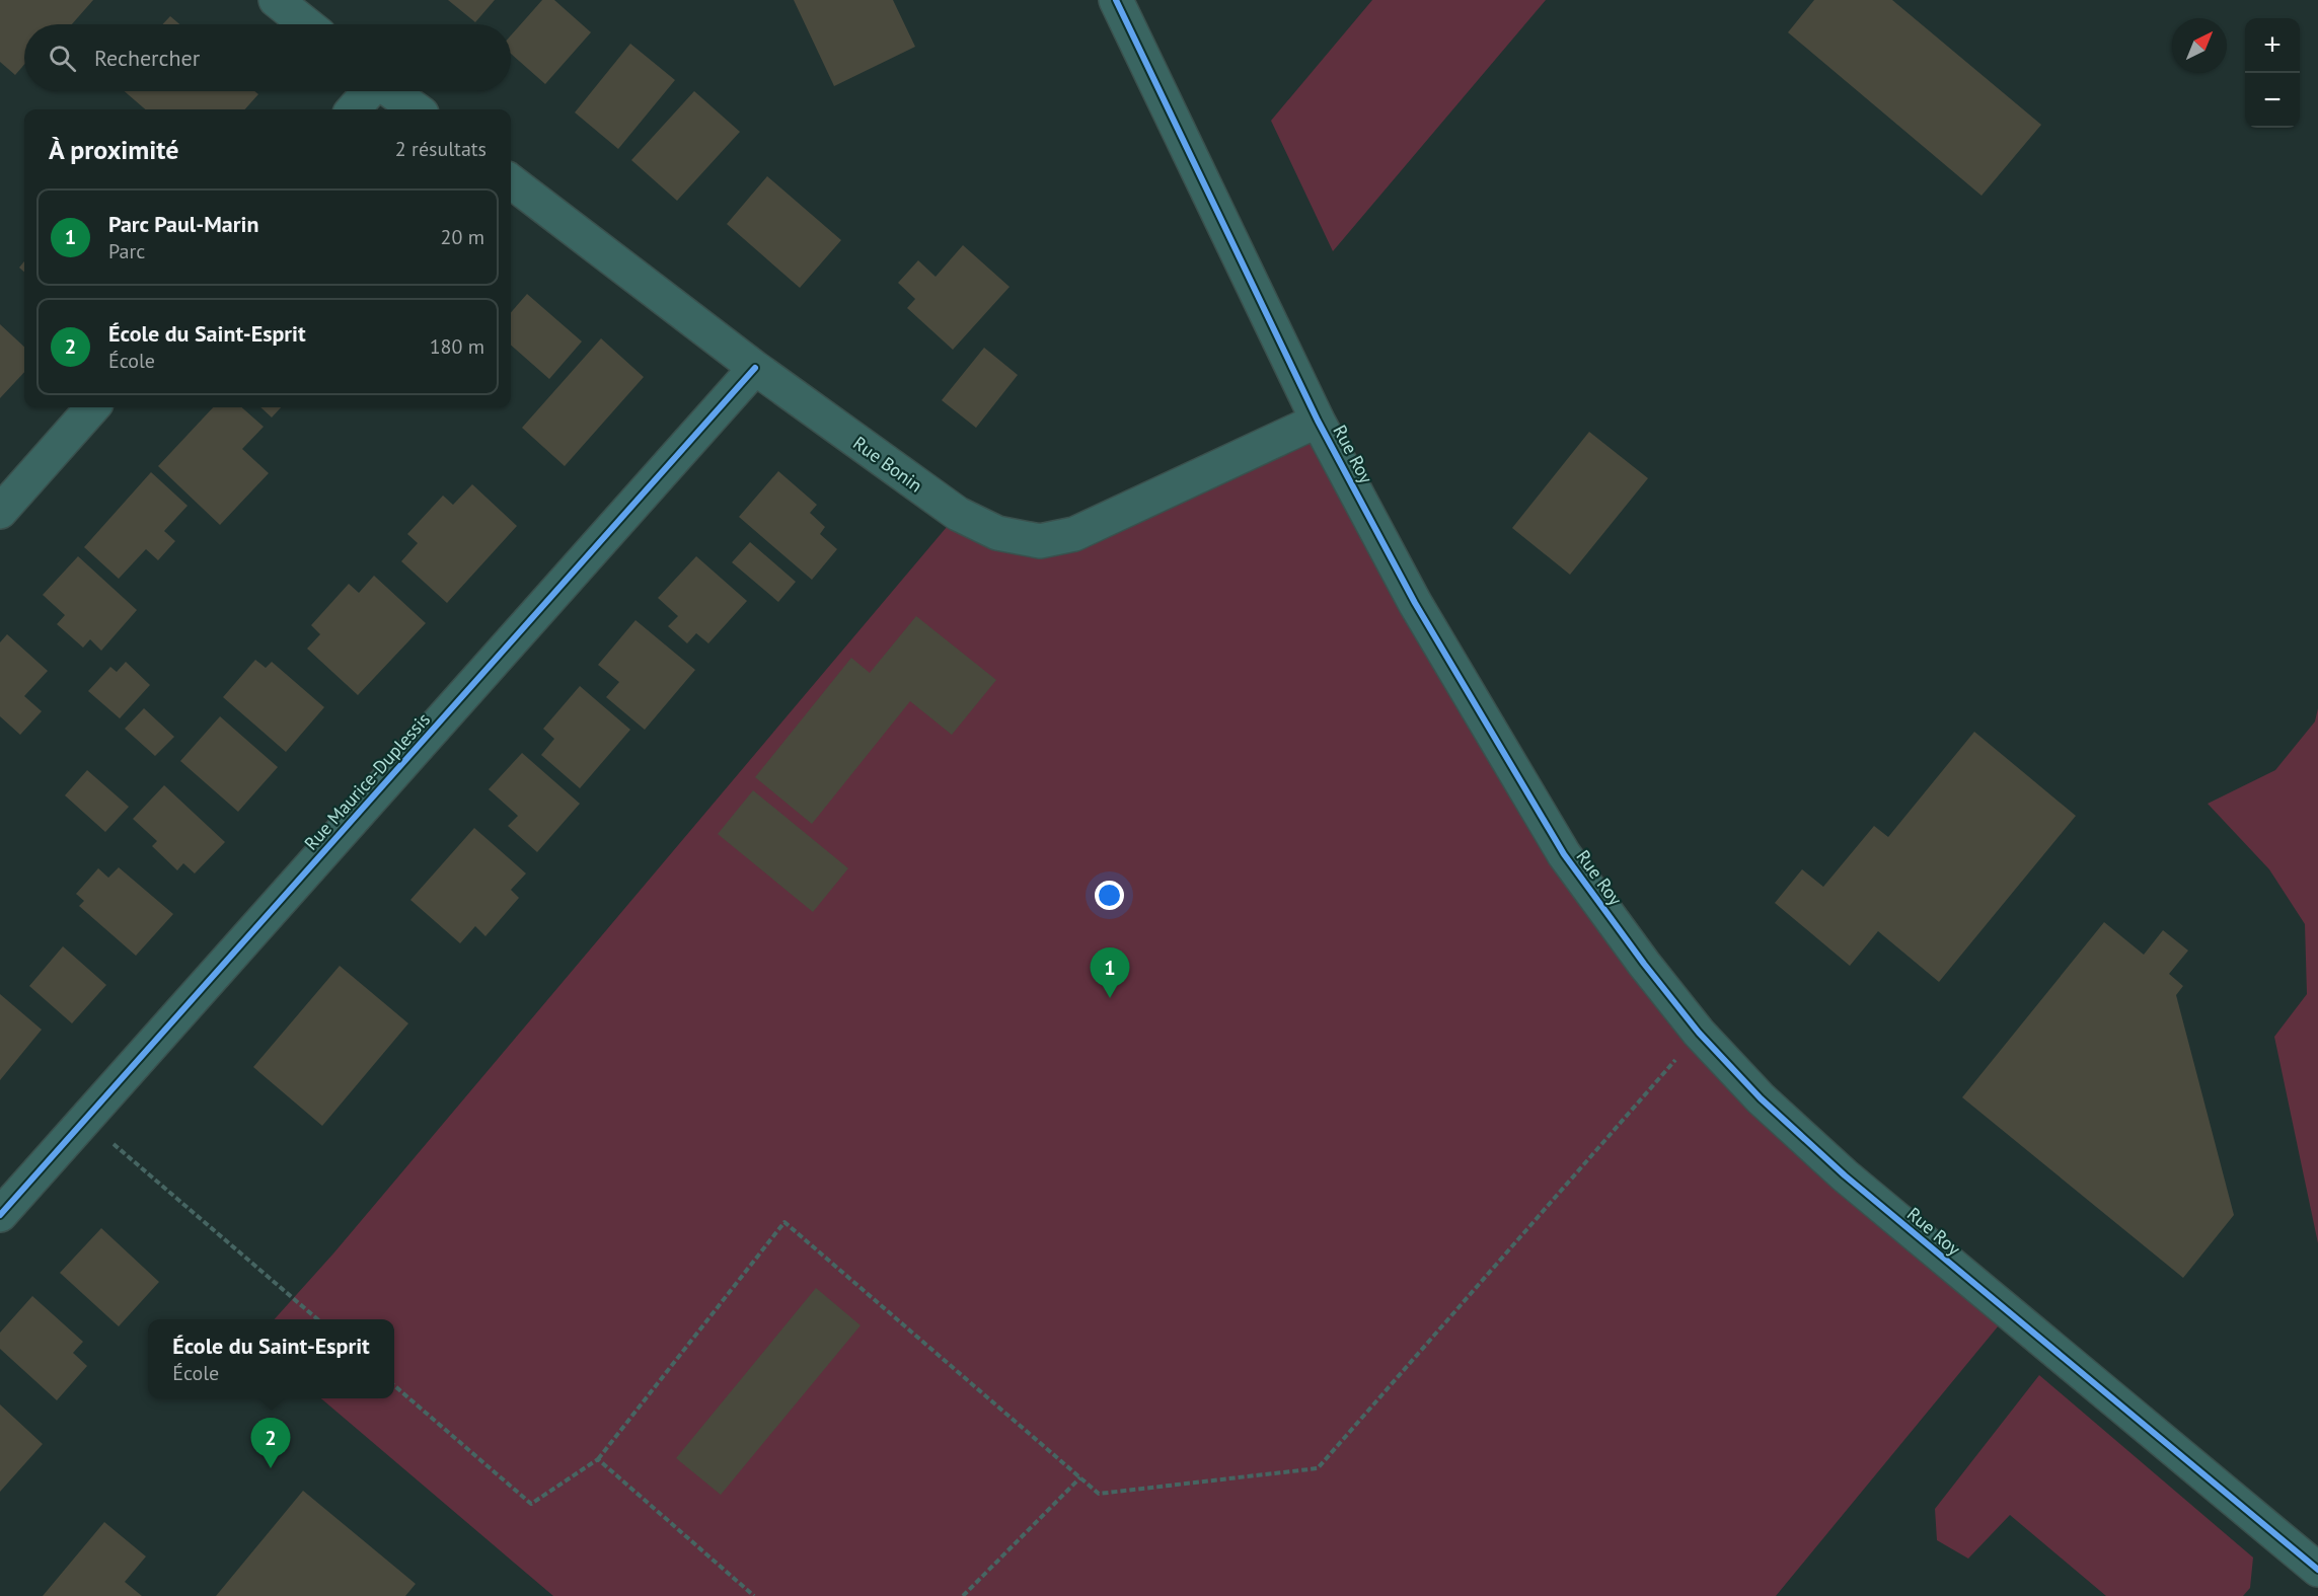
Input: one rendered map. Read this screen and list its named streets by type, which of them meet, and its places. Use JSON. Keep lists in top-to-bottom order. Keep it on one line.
{"streets":{"street":["Rue Roy","Rue Bonin","Rue Maurice-Duplessis"]},"crossings":[["Rue Roy","Rue Bonin"],["Rue Bonin","Rue Maurice-Duplessis"]],"north":"top right","page":{"map_buttons":["+","−"],"search":"Rechercher","heading":["À proximité","2 résultats"],"list":[{"mark":"1","name":"Parc Paul-Marin","note":"Parc","value":"20 m"},{"mark":"2","name":"École du Saint-Esprit","note":"École","value":"180 m"}],"pins":["1","2"],"popup":["École du Saint-Esprit","École"]}}
